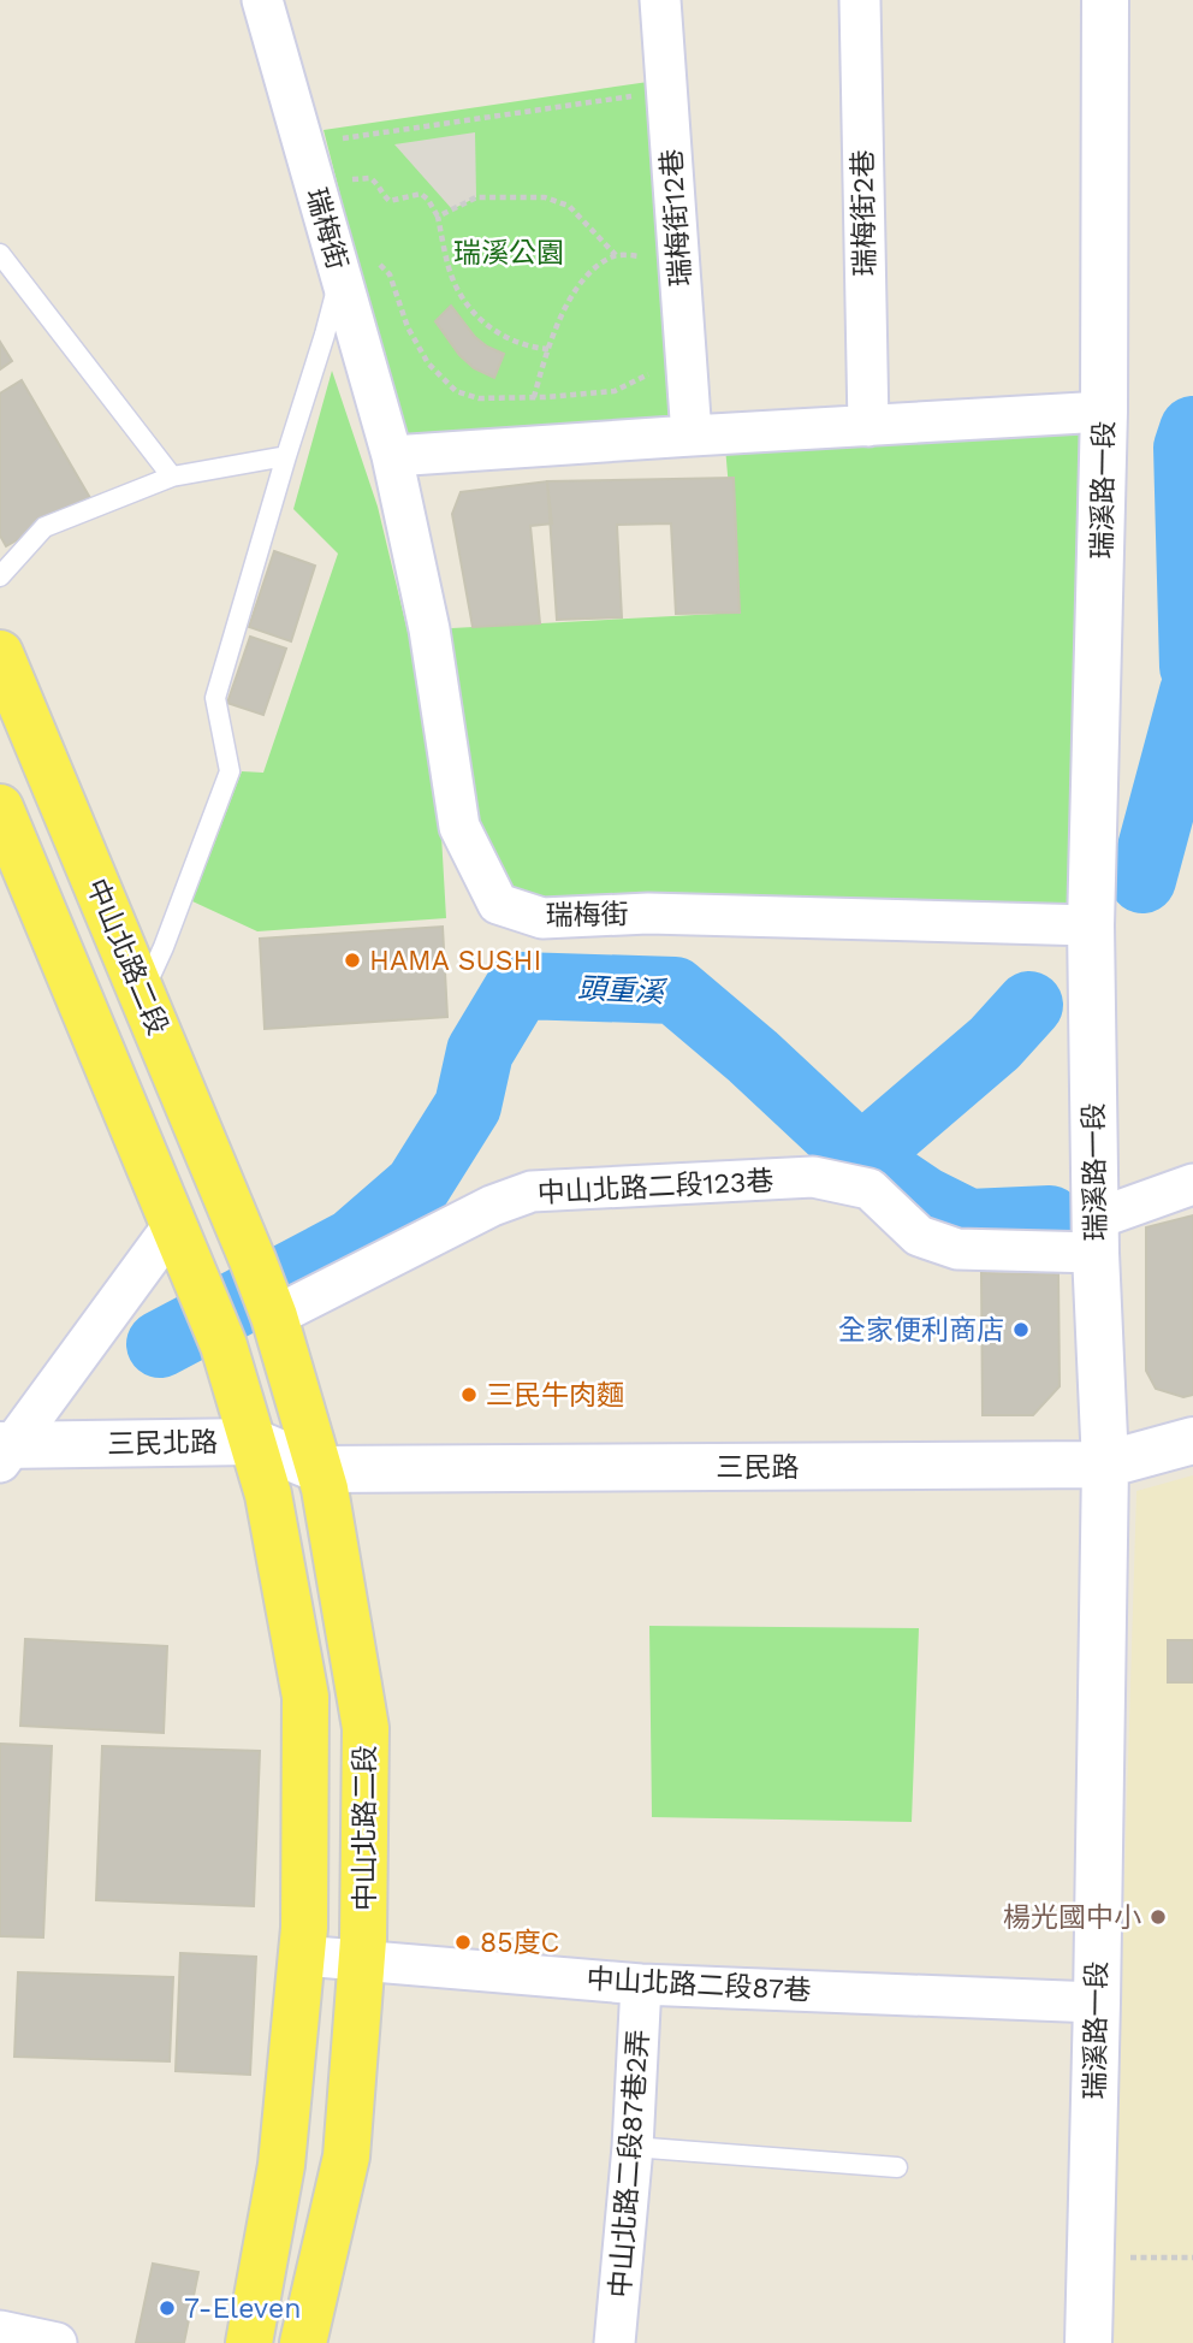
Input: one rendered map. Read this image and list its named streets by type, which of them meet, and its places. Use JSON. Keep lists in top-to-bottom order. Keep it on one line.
{"streets":{"main road":["中山北路二段"],"street":["瑞梅街2巷","瑞梅街12巷","瑞梅街","瑞溪路一段","中山北路二段123巷","三民北路","三民路","中山北路二段87巷","中山北路二段87巷2弄"]},"crossings":[["瑞梅街","瑞溪路一段"],["瑞溪路一段","中山北路二段123巷"],["瑞溪路一段","三民路"],["瑞溪路一段","中山北路二段87巷"],["中山北路二段","中山北路二段123巷"],["中山北路二段","三民北路"],["中山北路二段","三民路"],["中山北路二段","中山北路二段87巷"],["三民北路","三民路"],["中山北路二段87巷","中山北路二段87巷2弄"]],"water":["頭重溪"],"parks":["瑞溪公園"],"places":["HAMA SUSHI","全家便利商店","三民牛肉麵","楊光國中小","85度C","7-Eleven"]}
